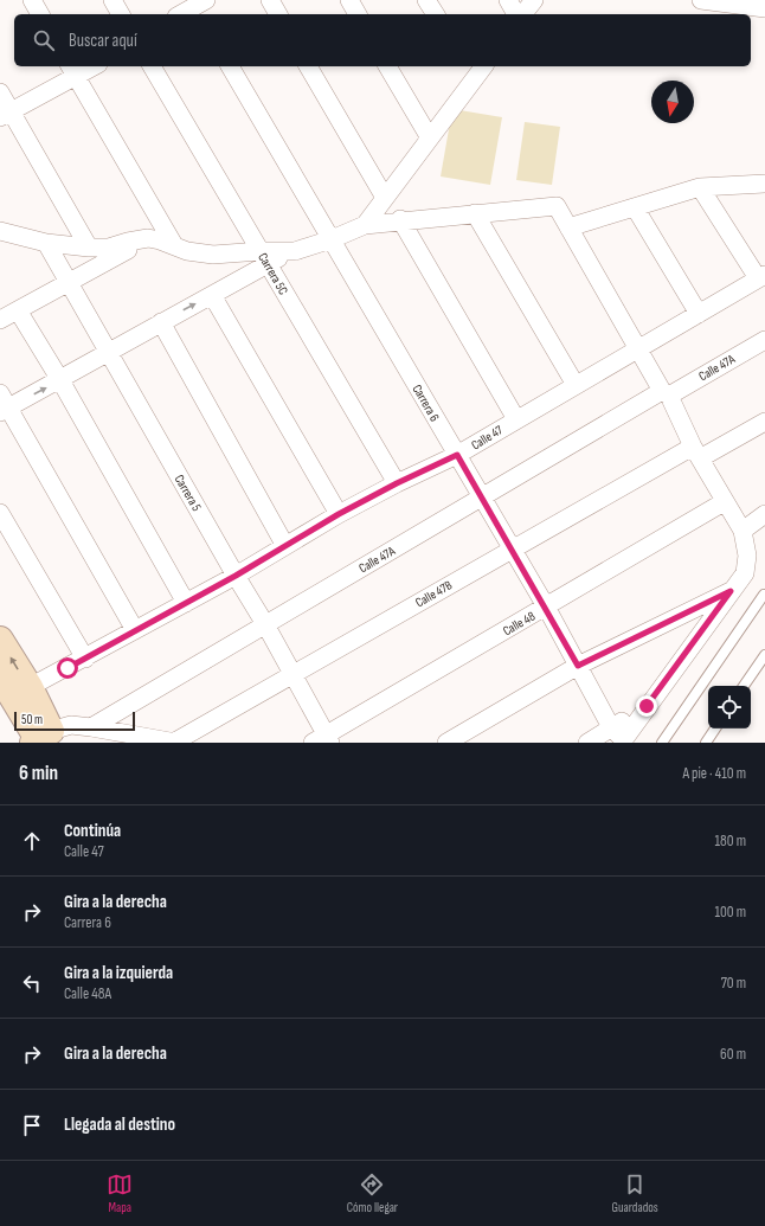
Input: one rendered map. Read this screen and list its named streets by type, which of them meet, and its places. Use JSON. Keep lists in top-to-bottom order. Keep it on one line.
{"streets":{"street":["Carrera 5C","Calle 47A","Carrera 6","Calle 47","Carrera 5","Calle 47B","Calle 48"]},"crossings":[["Carrera 5C","Calle 47"],["Calle 47A","Carrera 6"],["Calle 47A","Carrera 5"],["Carrera 6","Calle 47"],["Carrera 6","Calle 47B"],["Carrera 6","Calle 48"],["Calle 47","Carrera 5"],["Carrera 5","Calle 47B"],["Carrera 5","Calle 48"]],"scale_bar":"50 m","north":"bottom","page":{"search":"Buscar aquí","scale":"50 m","heading":["6 min","A pie · 410 m"],"list":[["Continúa","Calle 47","180 m"],["Gira a la derecha","Carrera 6","100 m"],["Gira a la izquierda","Calle 48A","70 m"],["Gira a la derecha","60 m"],"Llegada al destino"],"nav":["Mapa","Cómo llegar","Guardados"]}}
